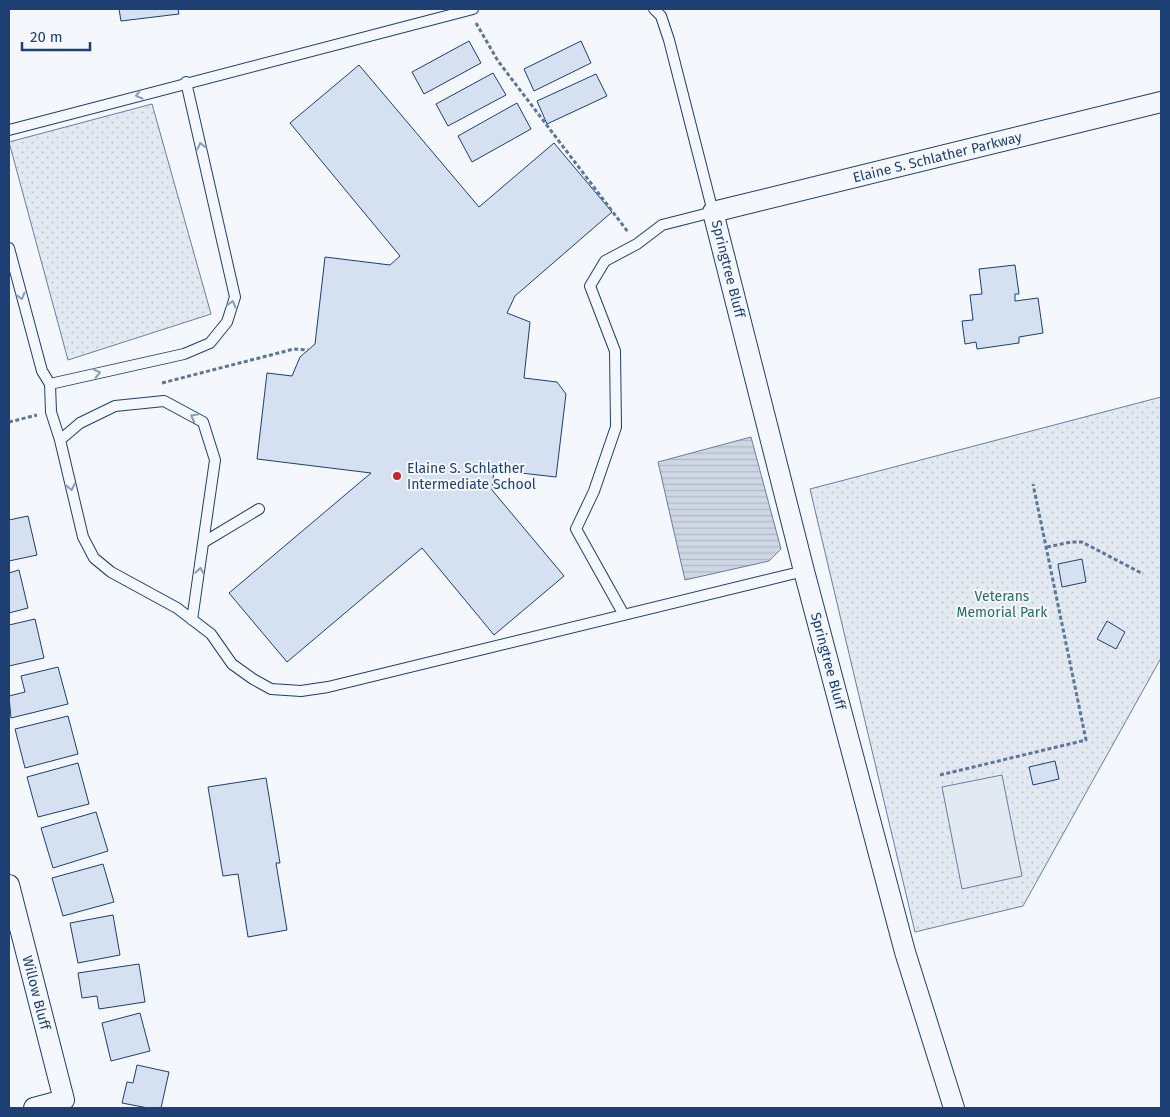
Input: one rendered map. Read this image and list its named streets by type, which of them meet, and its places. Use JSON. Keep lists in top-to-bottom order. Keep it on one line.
{"streets":{"street":["Elaine S. Schlather Parkway","Springtree Bluff","Willow Bluff"]},"crossings":[["Elaine S. Schlather Parkway","Springtree Bluff"]],"parks":["Veterans Memorial Park"],"places":["Elaine S. Schlather Intermediate School"],"scale_bar":"20 m"}
